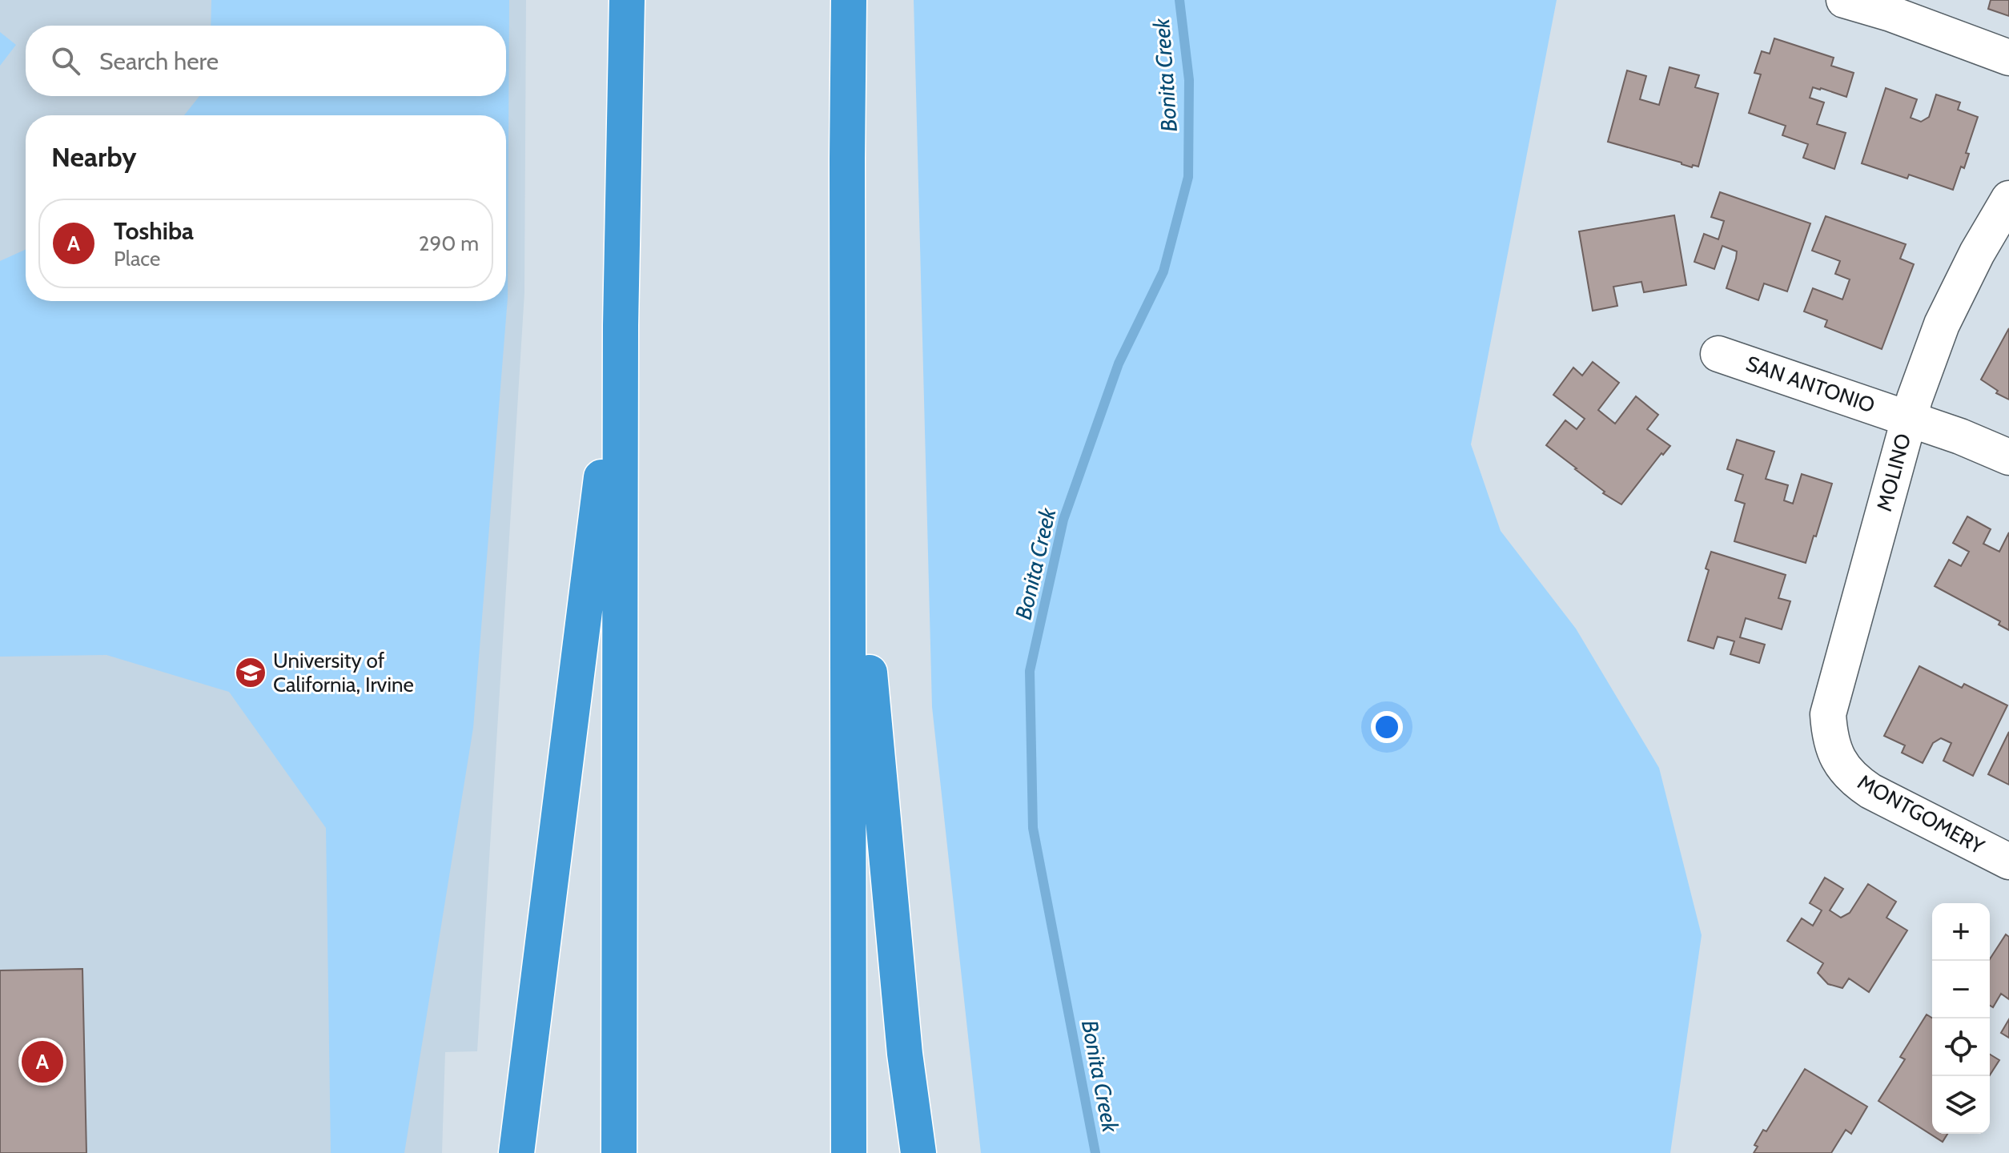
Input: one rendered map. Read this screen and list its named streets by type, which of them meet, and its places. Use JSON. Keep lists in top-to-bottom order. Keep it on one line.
{"streets":{"street":["SAN ANTONIO","MOLINO","MONTGOMERY"]},"crossings":[["SAN ANTONIO","MOLINO"],["MOLINO","MONTGOMERY"]],"water":["Bonita Creek"],"places":{"school or university":["University of California, Irvine"]},"page":{"search":"Search here","heading":"Nearby","list":[{"mark":"A","name":"Toshiba","note":"Place","value":"290 m"}],"map_buttons":["+","−"],"pins":"A"}}
